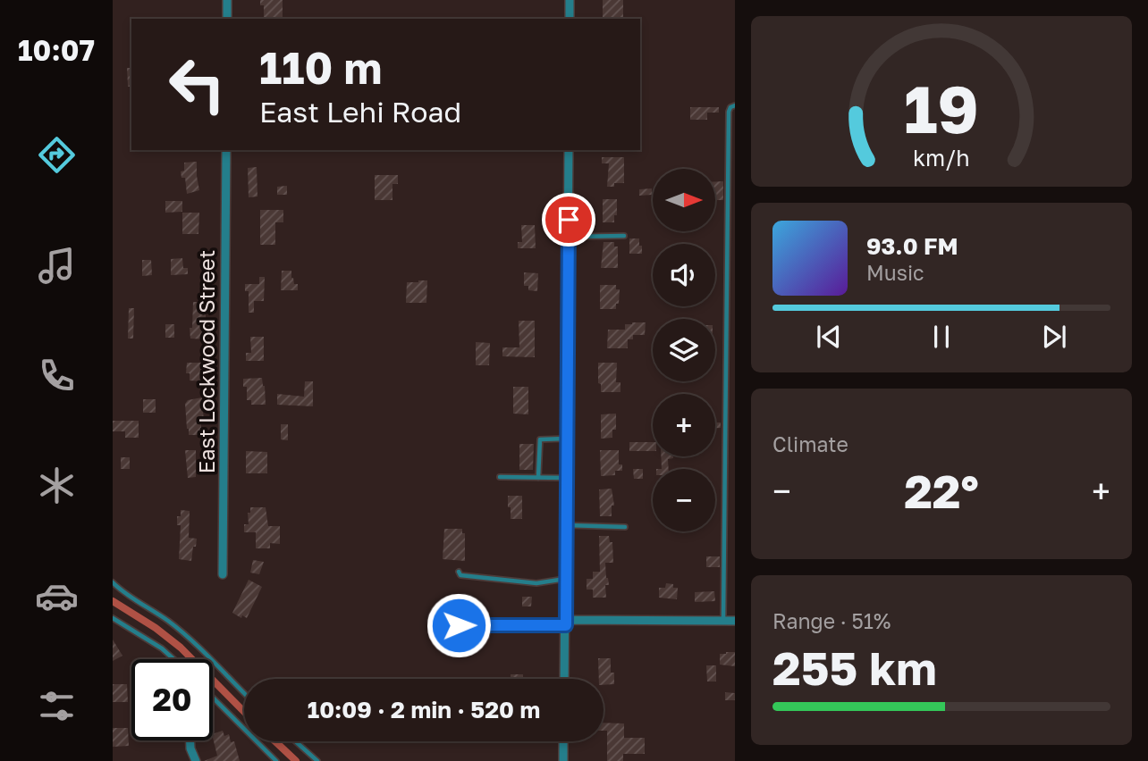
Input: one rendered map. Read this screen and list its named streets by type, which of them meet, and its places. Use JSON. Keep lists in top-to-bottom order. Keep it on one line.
{"streets":{"street":["East Lockwood Street"]},"north":"right","page":{"tabs":"10:07","turn":["110 m","East Lehi Road"],"map_buttons":["+","−"],"song":["93.0 FM","Music"],"tile":["Climate",["Range · 51%","255 km"]],"heat":["−","22°","+"],"limit":"20","trip":"10:09 · 2 min · 520 m","gauge":["19","km/h"]}}
